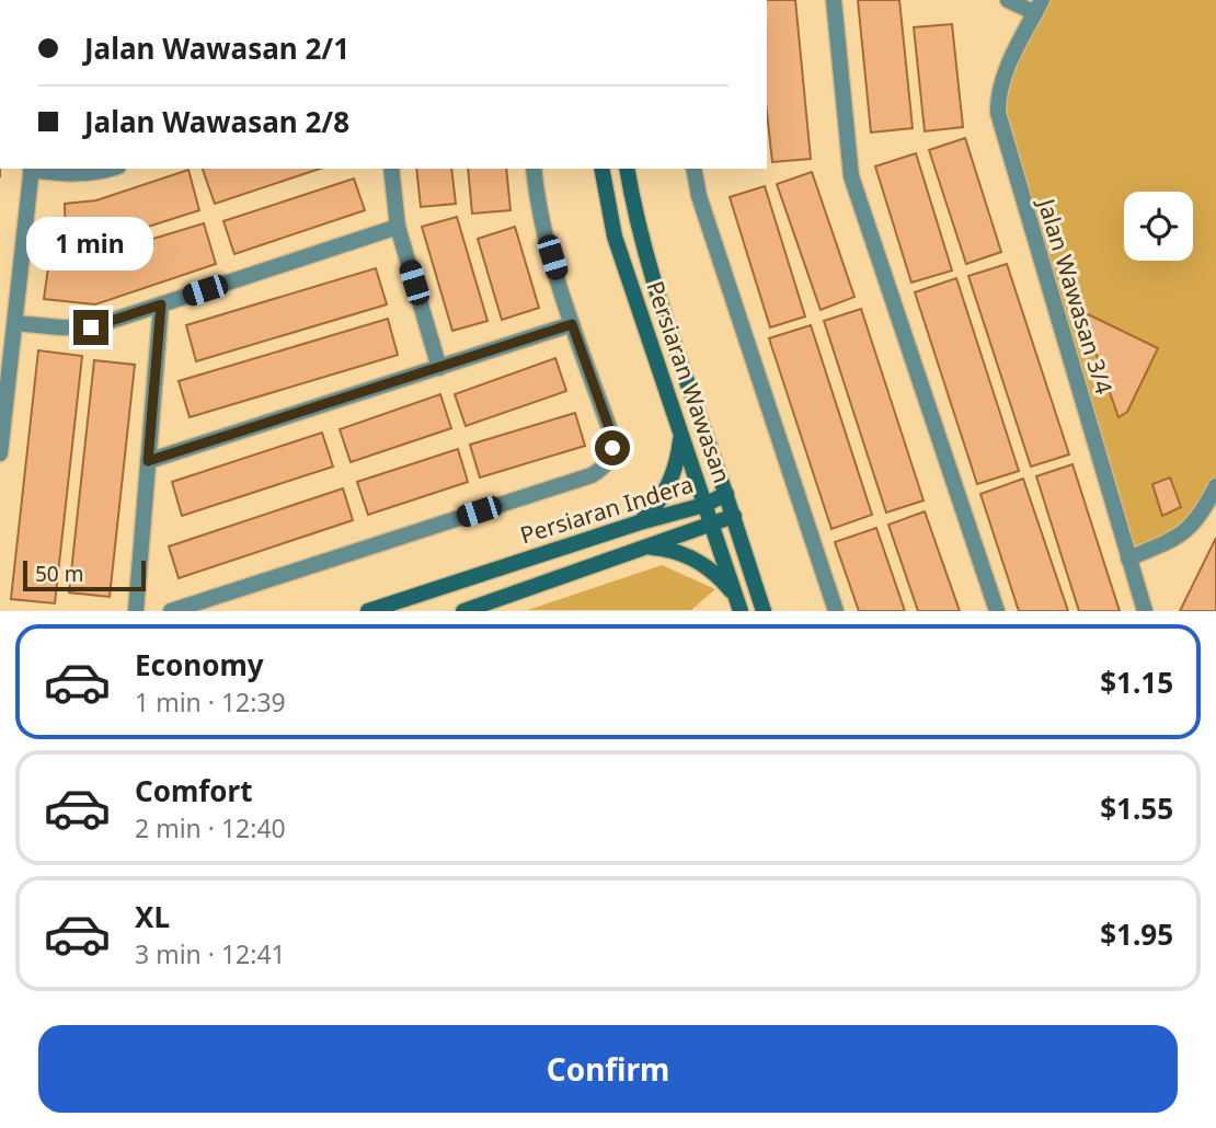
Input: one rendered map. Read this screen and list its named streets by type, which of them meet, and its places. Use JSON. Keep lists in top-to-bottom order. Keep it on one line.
{"streets":{"main road":["Persiaran Wawasan","Persiaran Indera"],"street":["Jalan Wawasan 3/4"]},"crossings":[["Persiaran Wawasan","Persiaran Indera"]],"scale_bar":"50 m","page":{"banner":["Jalan Wawasan 2/1","Jalan Wawasan 2/8"],"bubble":"1 min","scale":"50 m","list":[{"name":"Economy","note":"1 min · 12:39","value":"$1.15"},{"name":"Comfort","note":"2 min · 12:40","value":"$1.55"},{"name":"XL","note":"3 min · 12:41","value":"$1.95"}],"buttons":"Confirm"}}
